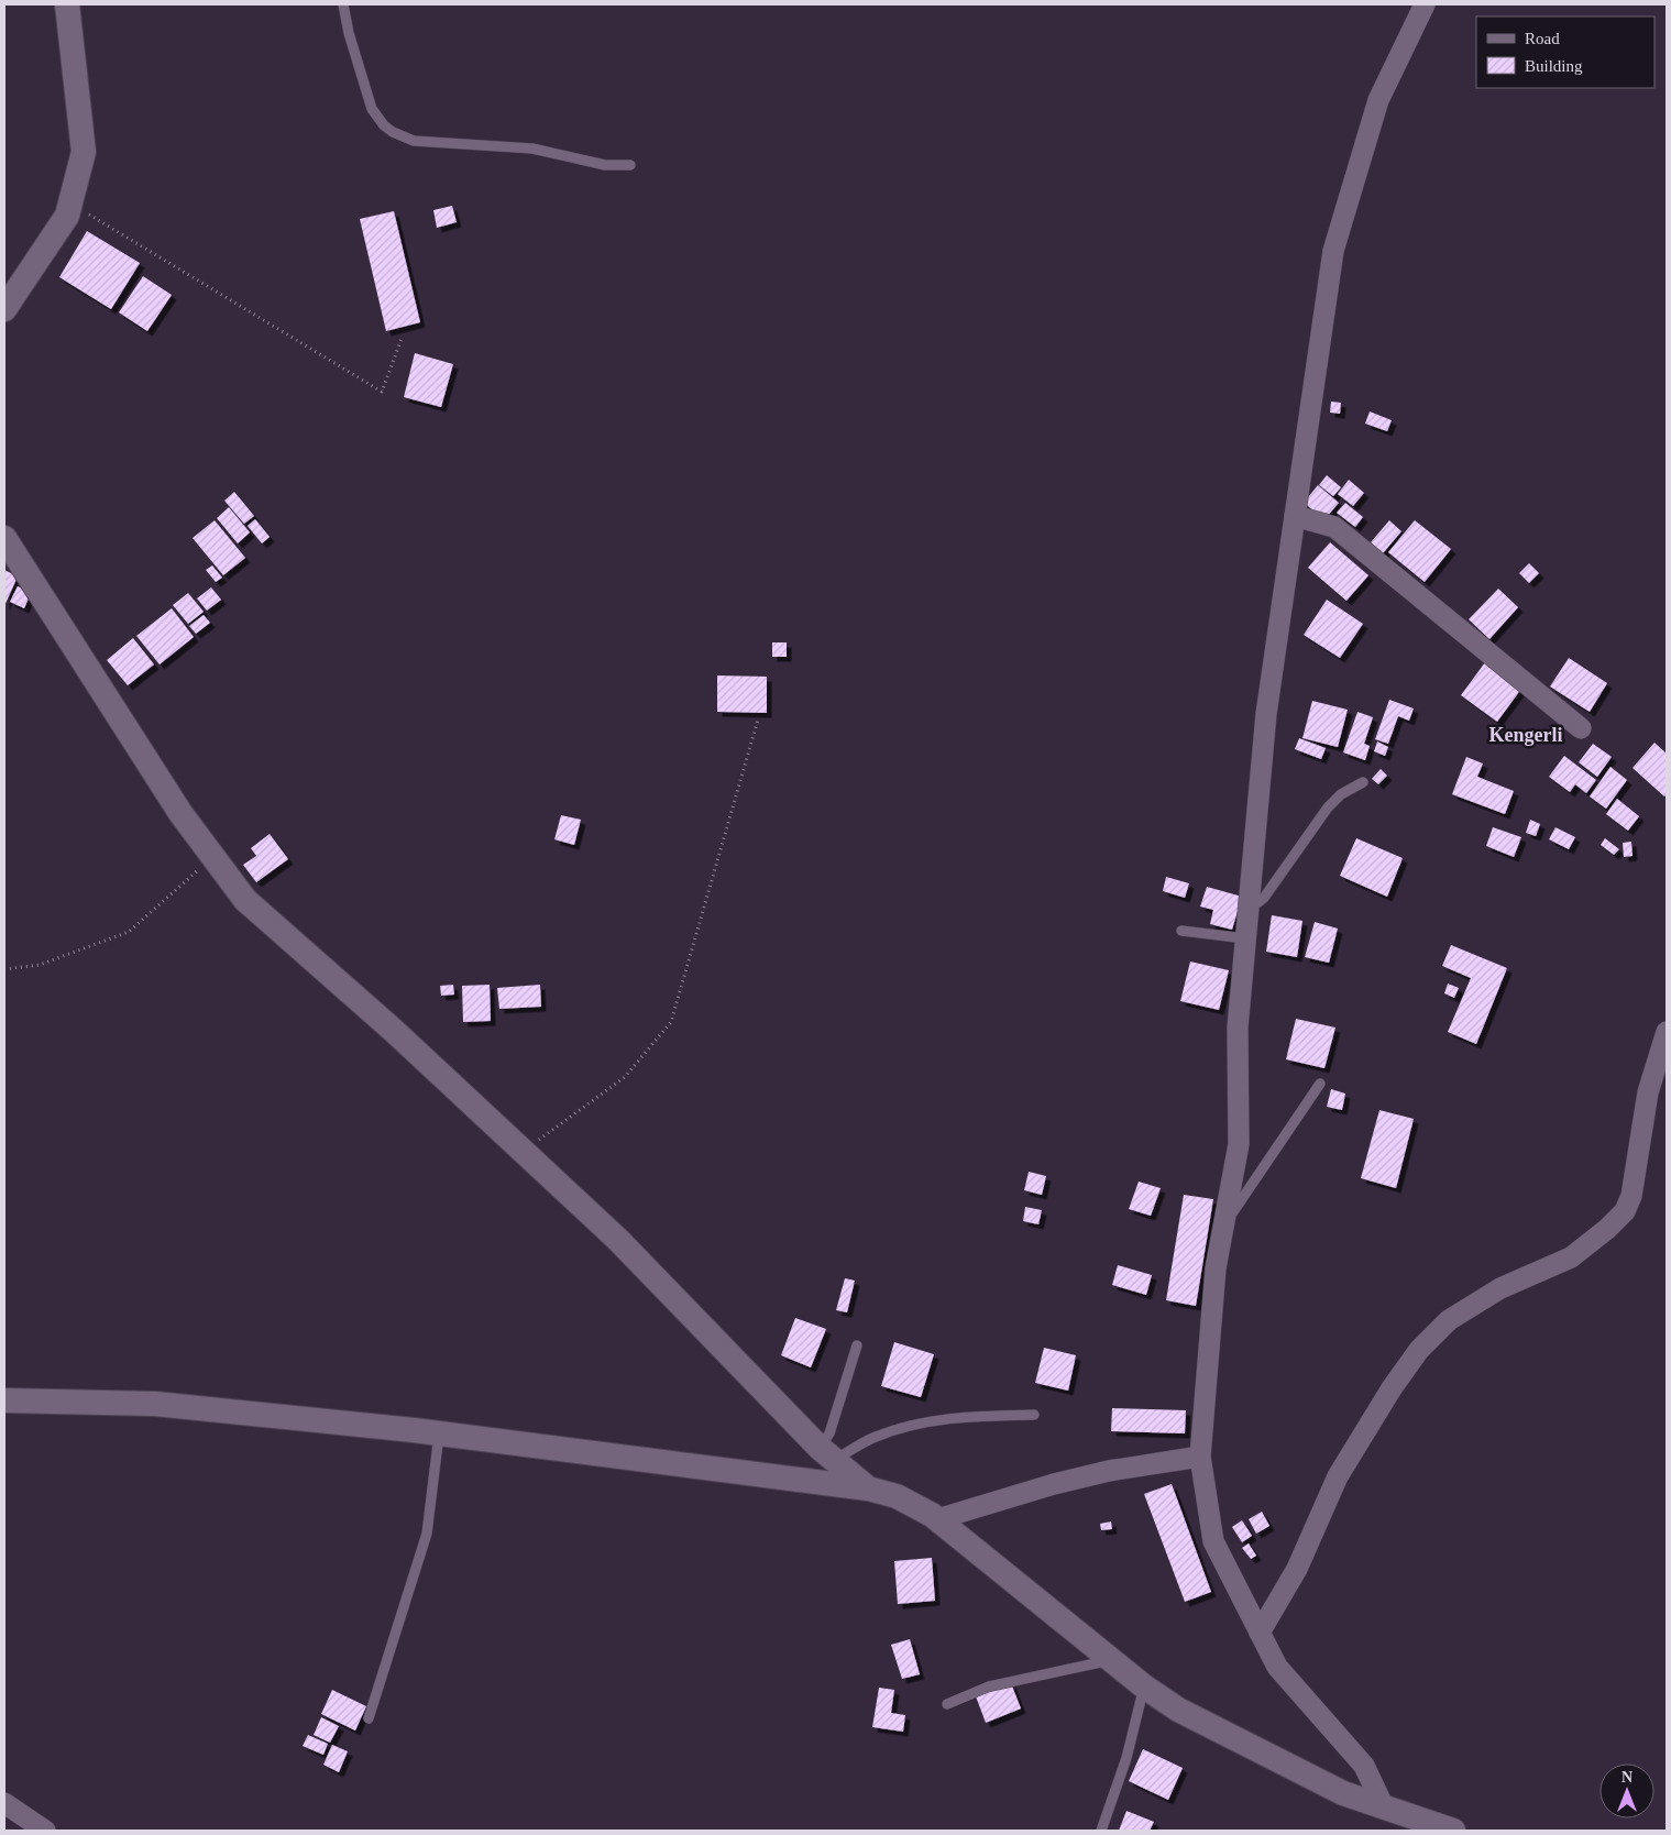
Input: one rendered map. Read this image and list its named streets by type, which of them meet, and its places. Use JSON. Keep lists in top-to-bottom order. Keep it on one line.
{"districts":["Kengerli"],"legend":["Road","Building"],"north":"top"}
